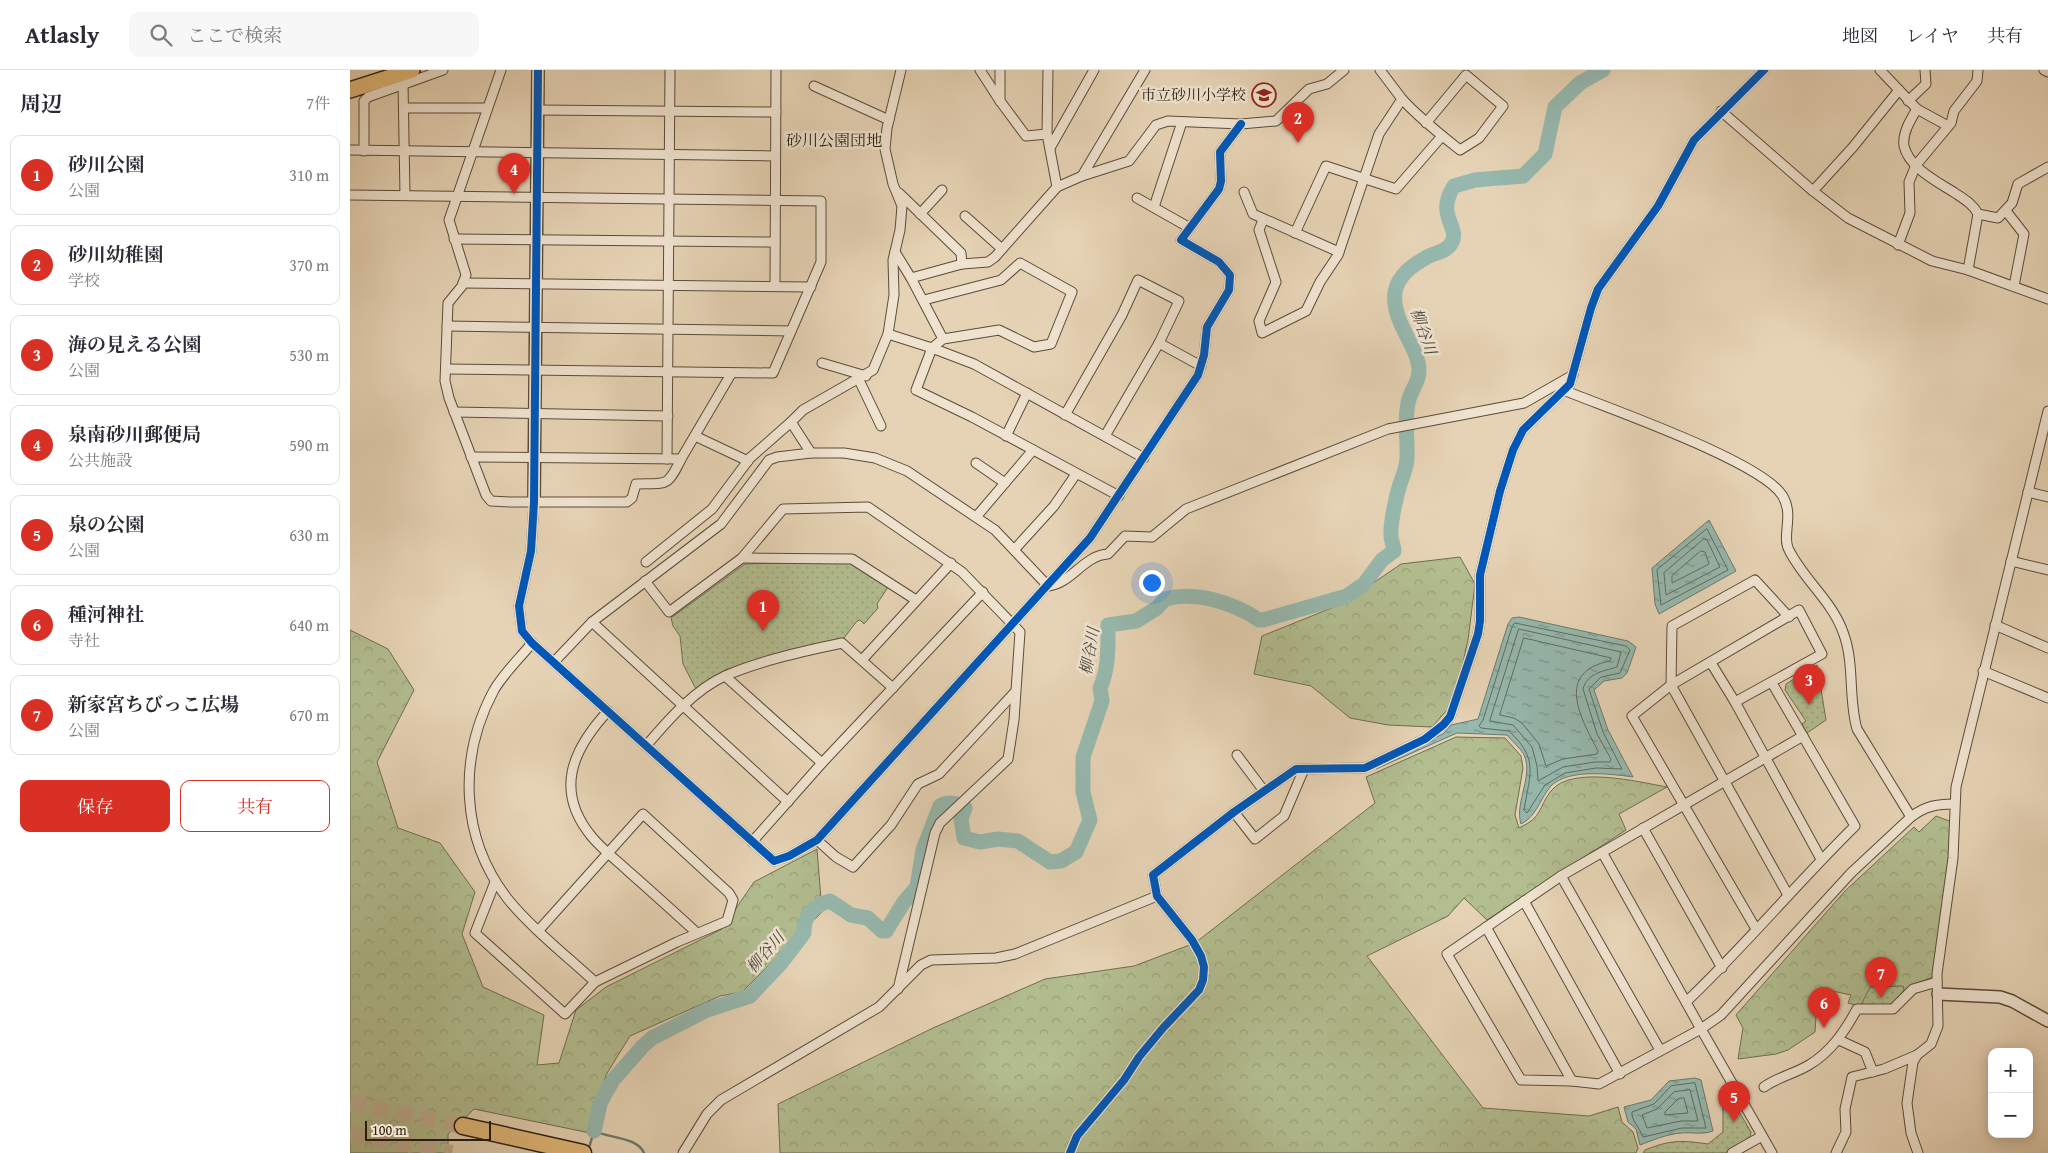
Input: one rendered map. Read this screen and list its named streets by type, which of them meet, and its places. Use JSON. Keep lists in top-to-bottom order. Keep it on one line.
{"districts":["砂川公園団地"],"water":["柳谷川"],"places":{"school or university":["市立砂川小学校"]},"scale_bar":"100 m","page":{"header":"Atlasly","search":"ここで検索","nav":["地図","レイヤ","共有"],"heading":["周辺","7件"],"pins":["2","4","1","3","7","6","5"],"list":[{"mark":"1","name":"砂川公園","note":"公園","value":"310 m"},{"mark":"2","name":"砂川幼稚園","note":"学校","value":"370 m"},{"mark":"3","name":"海の見える公園","note":"公園","value":"530 m"},{"mark":"4","name":"泉南砂川郵便局","note":"公共施設","value":"590 m"},{"mark":"5","name":"泉の公園","note":"公園","value":"630 m"},{"mark":"6","name":"種河神社","note":"寺社","value":"640 m"},{"mark":"7","name":"新家宮ちびっこ広場","note":"公園","value":"670 m"}],"buttons":["保存","共有"],"map_buttons":["+","−"],"scale":"100 m"}}
